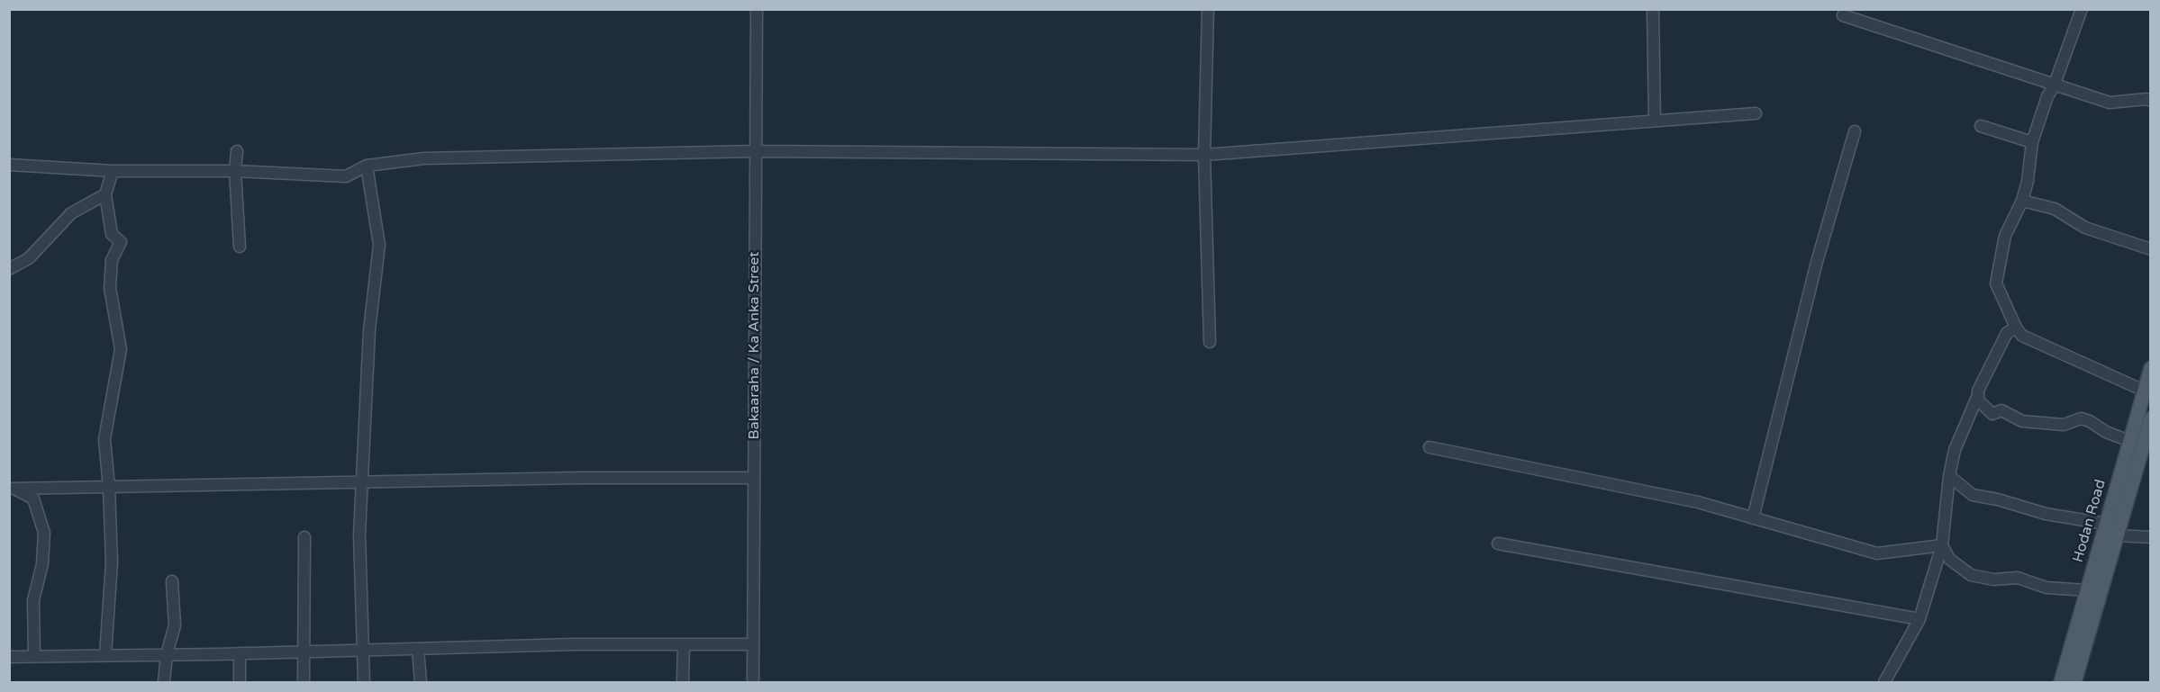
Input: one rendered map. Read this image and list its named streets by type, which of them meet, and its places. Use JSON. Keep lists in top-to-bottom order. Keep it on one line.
{"streets":{"main road":["Hodan Road"],"street":["Bakaaraha / Ka Anka Street"]}}
